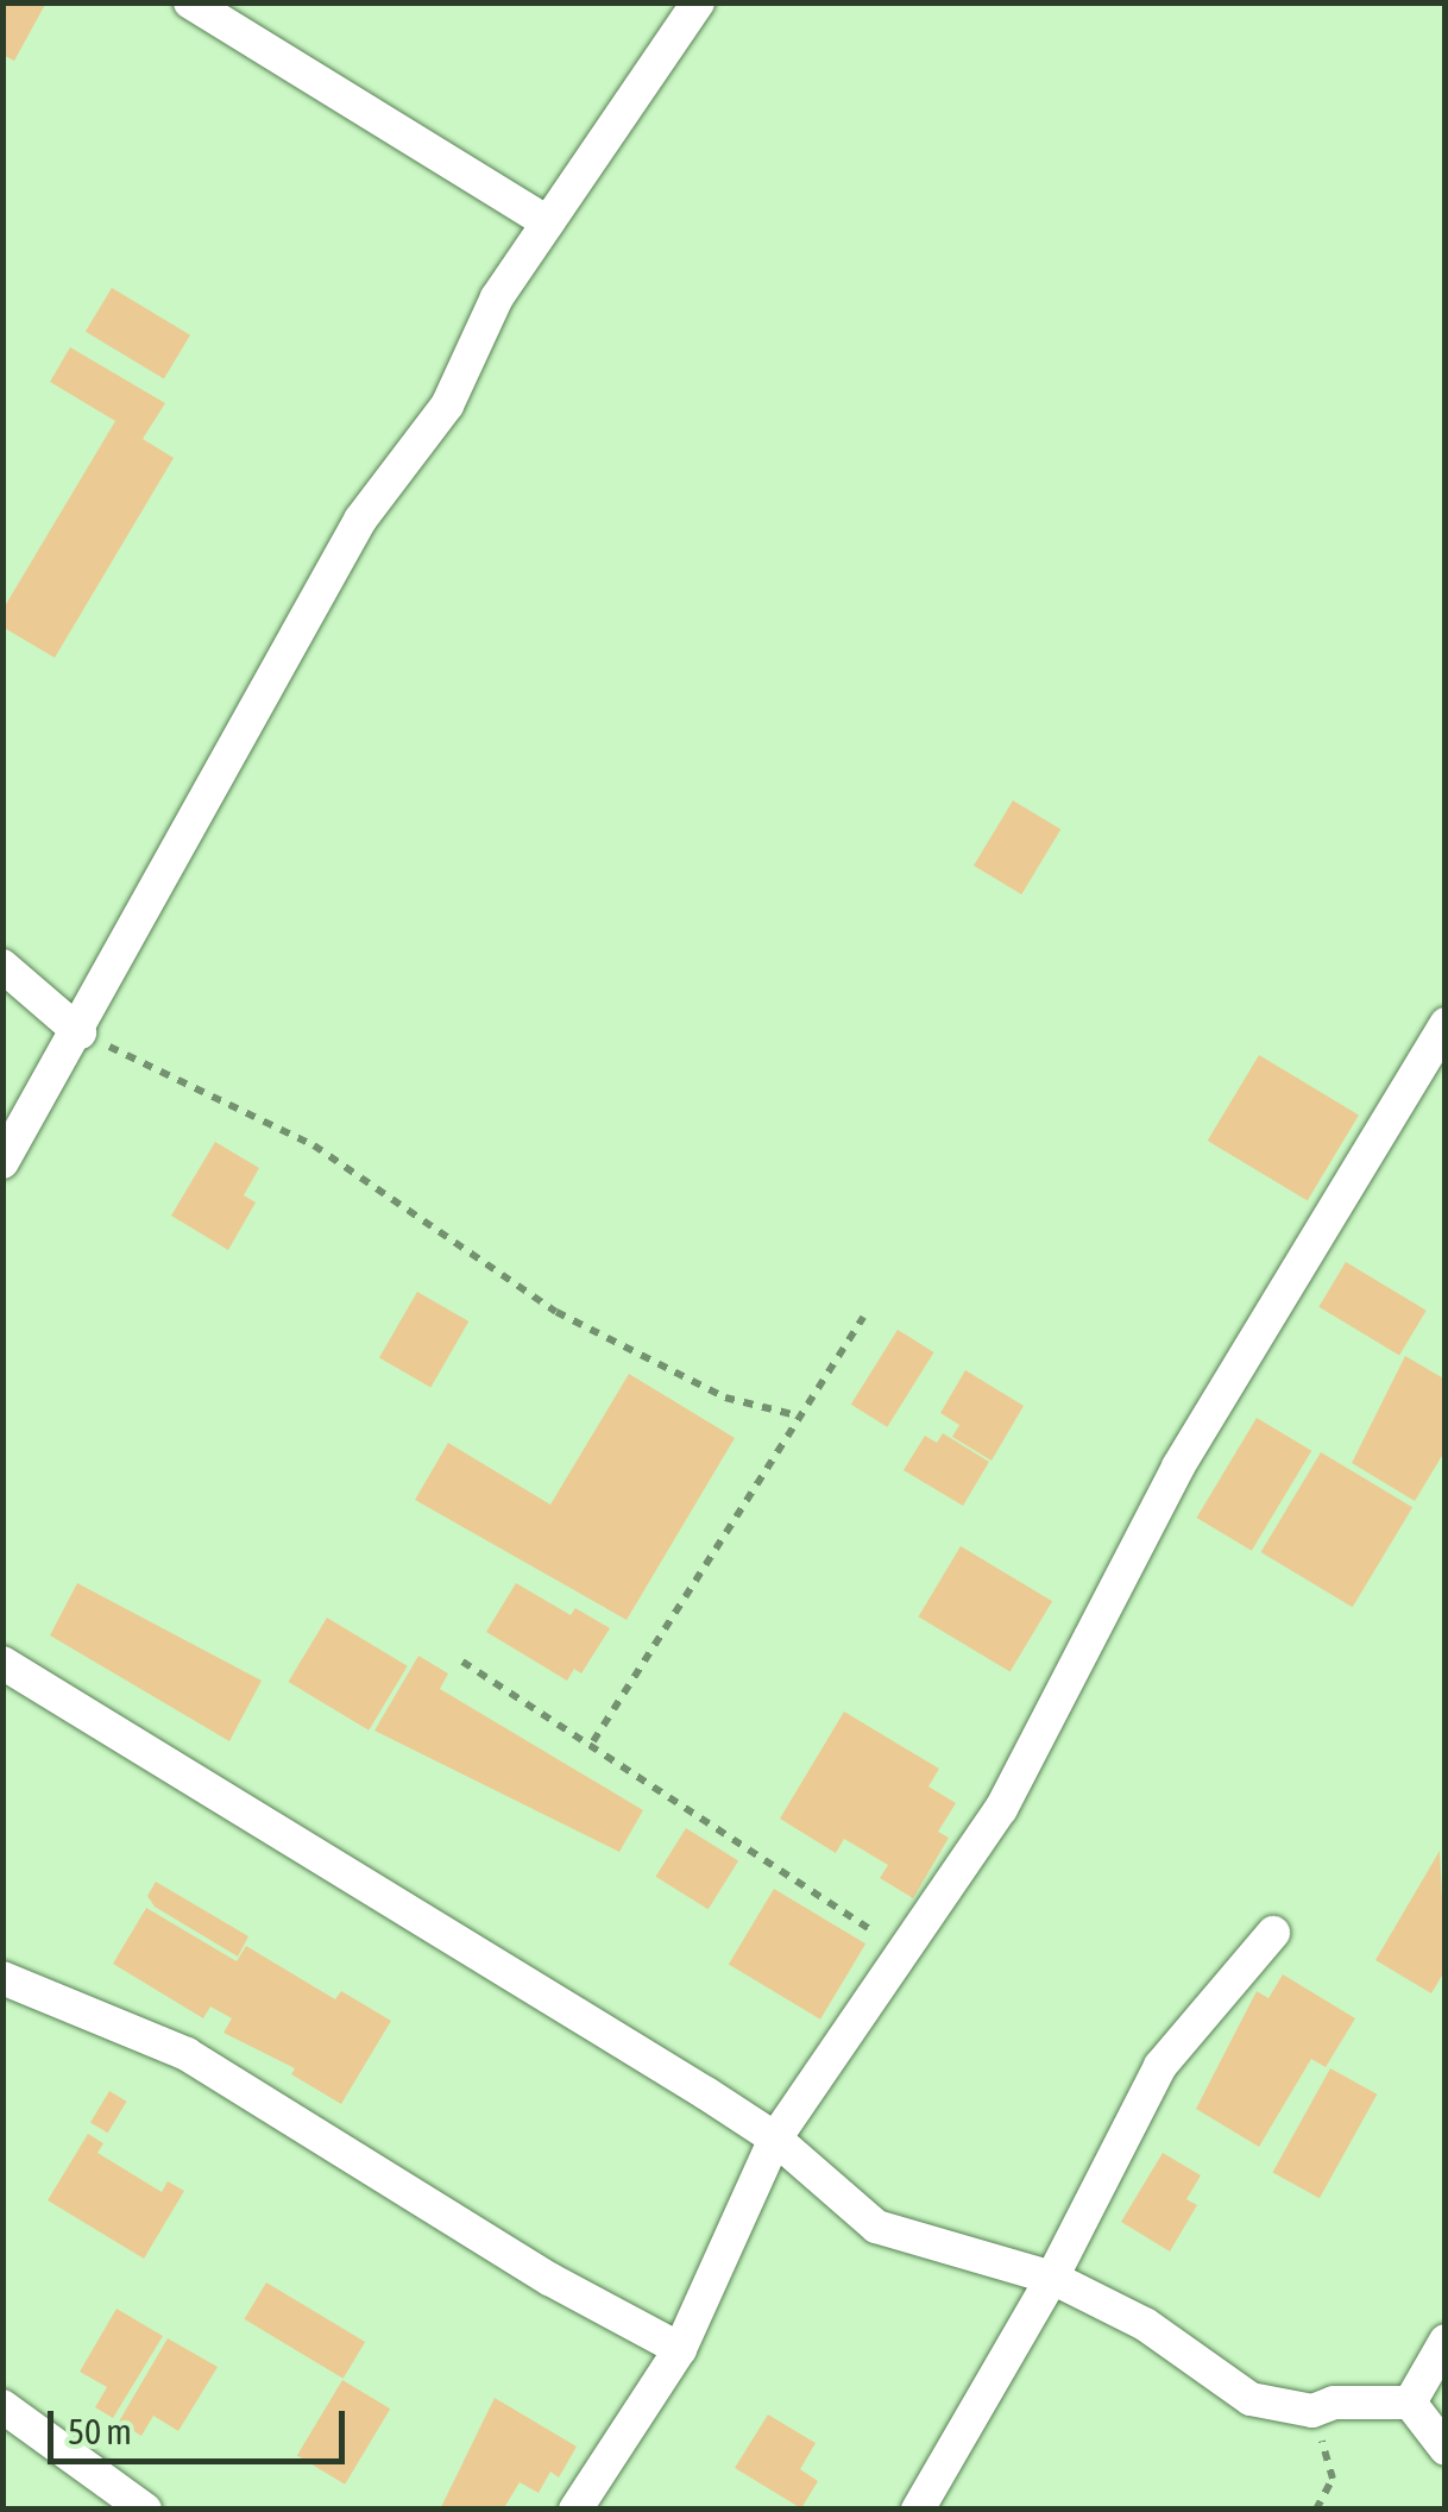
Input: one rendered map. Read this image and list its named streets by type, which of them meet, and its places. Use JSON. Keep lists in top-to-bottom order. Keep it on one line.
{"scale_bar":"50 m"}
